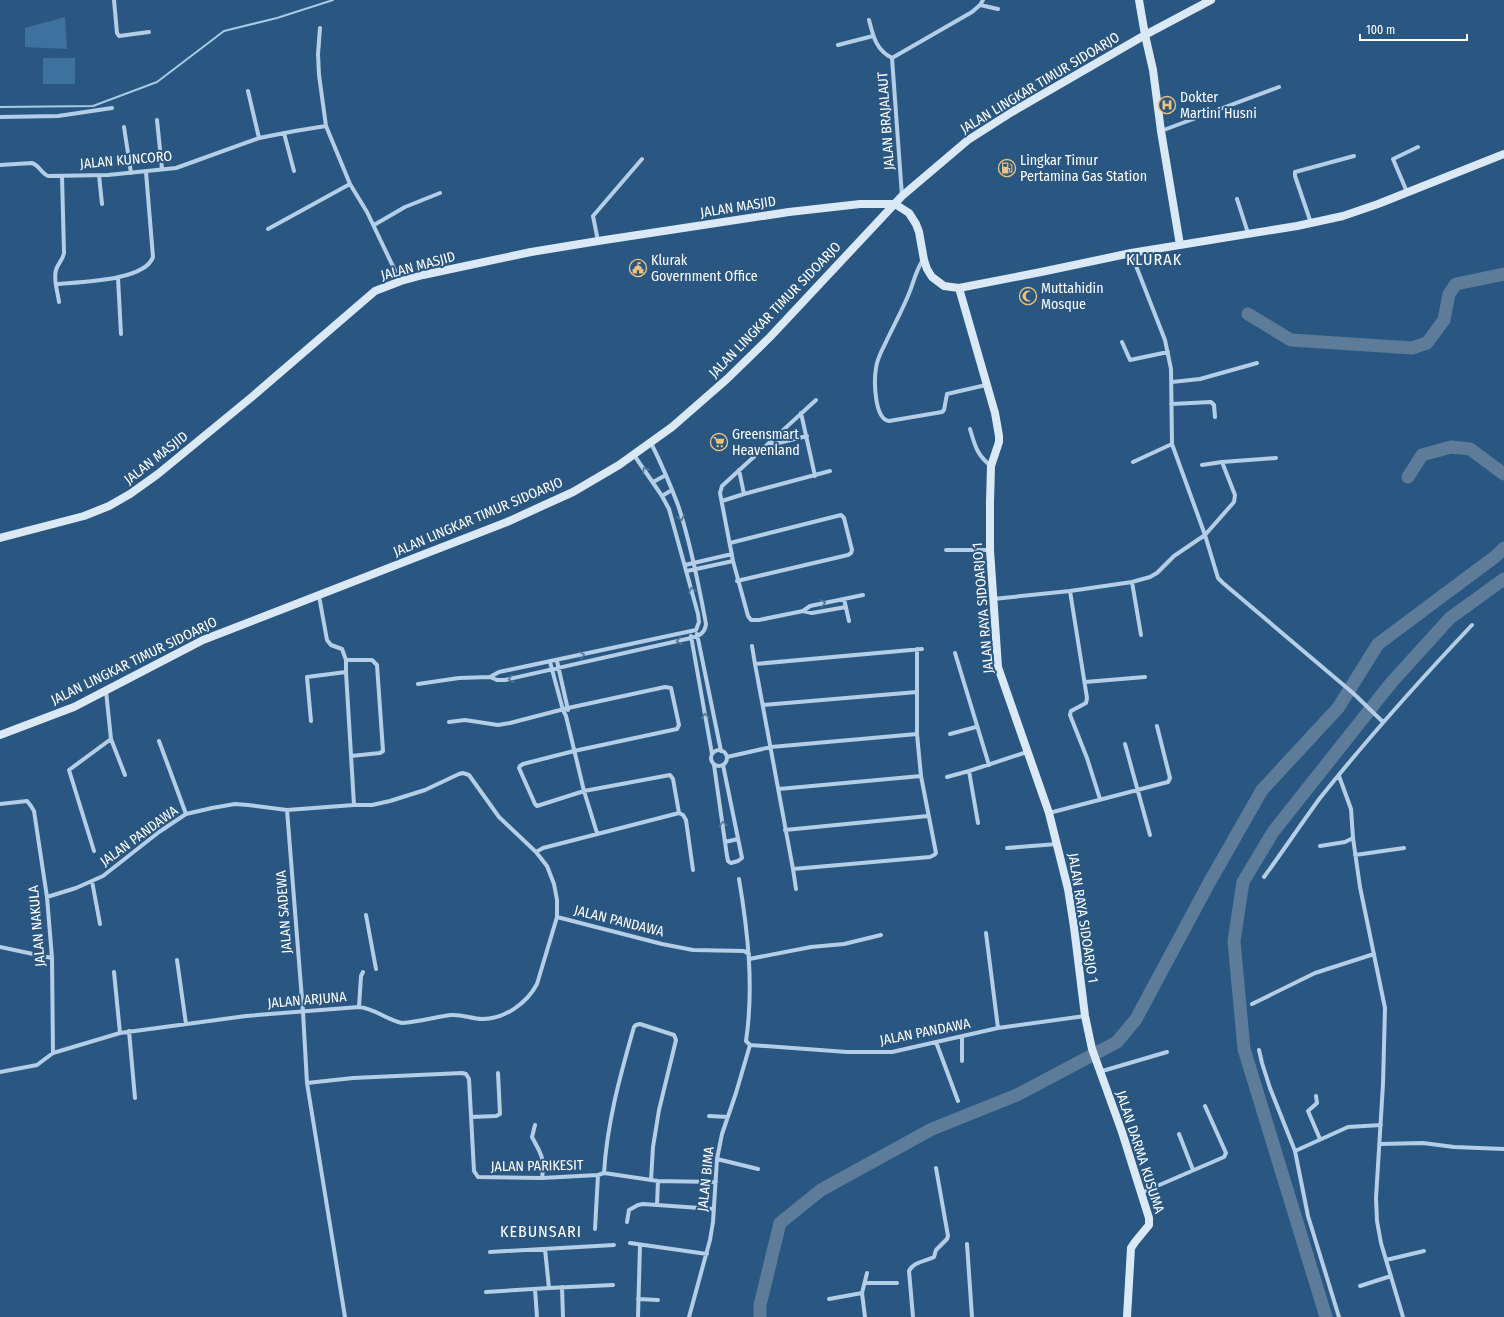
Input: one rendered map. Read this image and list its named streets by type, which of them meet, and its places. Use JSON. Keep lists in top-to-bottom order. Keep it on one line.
{"streets":{"street":["JALAN LINGKAR TIMUR SIDOARJO","JALAN BRAJALAUT","JALAN KUNCORO","JALAN MASJID","JALAN RAYA SIDOARJO 1","JALAN PANDAWA","JALAN SADEWA","JALAN NAKULA","JALAN ARJUNA","JALAN DARMA KUSUMA","JALAN PARIKESIT","JALAN BIMA"]},"crossings":[["JALAN LINGKAR TIMUR SIDOARJO","JALAN BRAJALAUT"],["JALAN LINGKAR TIMUR SIDOARJO","JALAN MASJID"],["JALAN RAYA SIDOARJO 1","JALAN PANDAWA"],["JALAN RAYA SIDOARJO 1","JALAN DARMA KUSUMA"],["JALAN PANDAWA","JALAN SADEWA"],["JALAN PANDAWA","JALAN NAKULA"],["JALAN PANDAWA","JALAN ARJUNA"],["JALAN PANDAWA","JALAN DARMA KUSUMA"],["JALAN PANDAWA","JALAN BIMA"],["JALAN SADEWA","JALAN ARJUNA"],["JALAN SADEWA","JALAN PARIKESIT"],["JALAN NAKULA","JALAN ARJUNA"],["JALAN PARIKESIT","JALAN BIMA"]],"districts":["KLURAK","KEBUNSARI"],"places":{"hospital":["Dokter Martini Husni"],"fuel station":["Lingkar Timur Pertamina Gas Station"],"public building":["Klurak Government Office"],"mosque":["Muttahidin Mosque"],"supermarket":["Greensmart Heavenland"]},"scale_bar":"100 m"}
